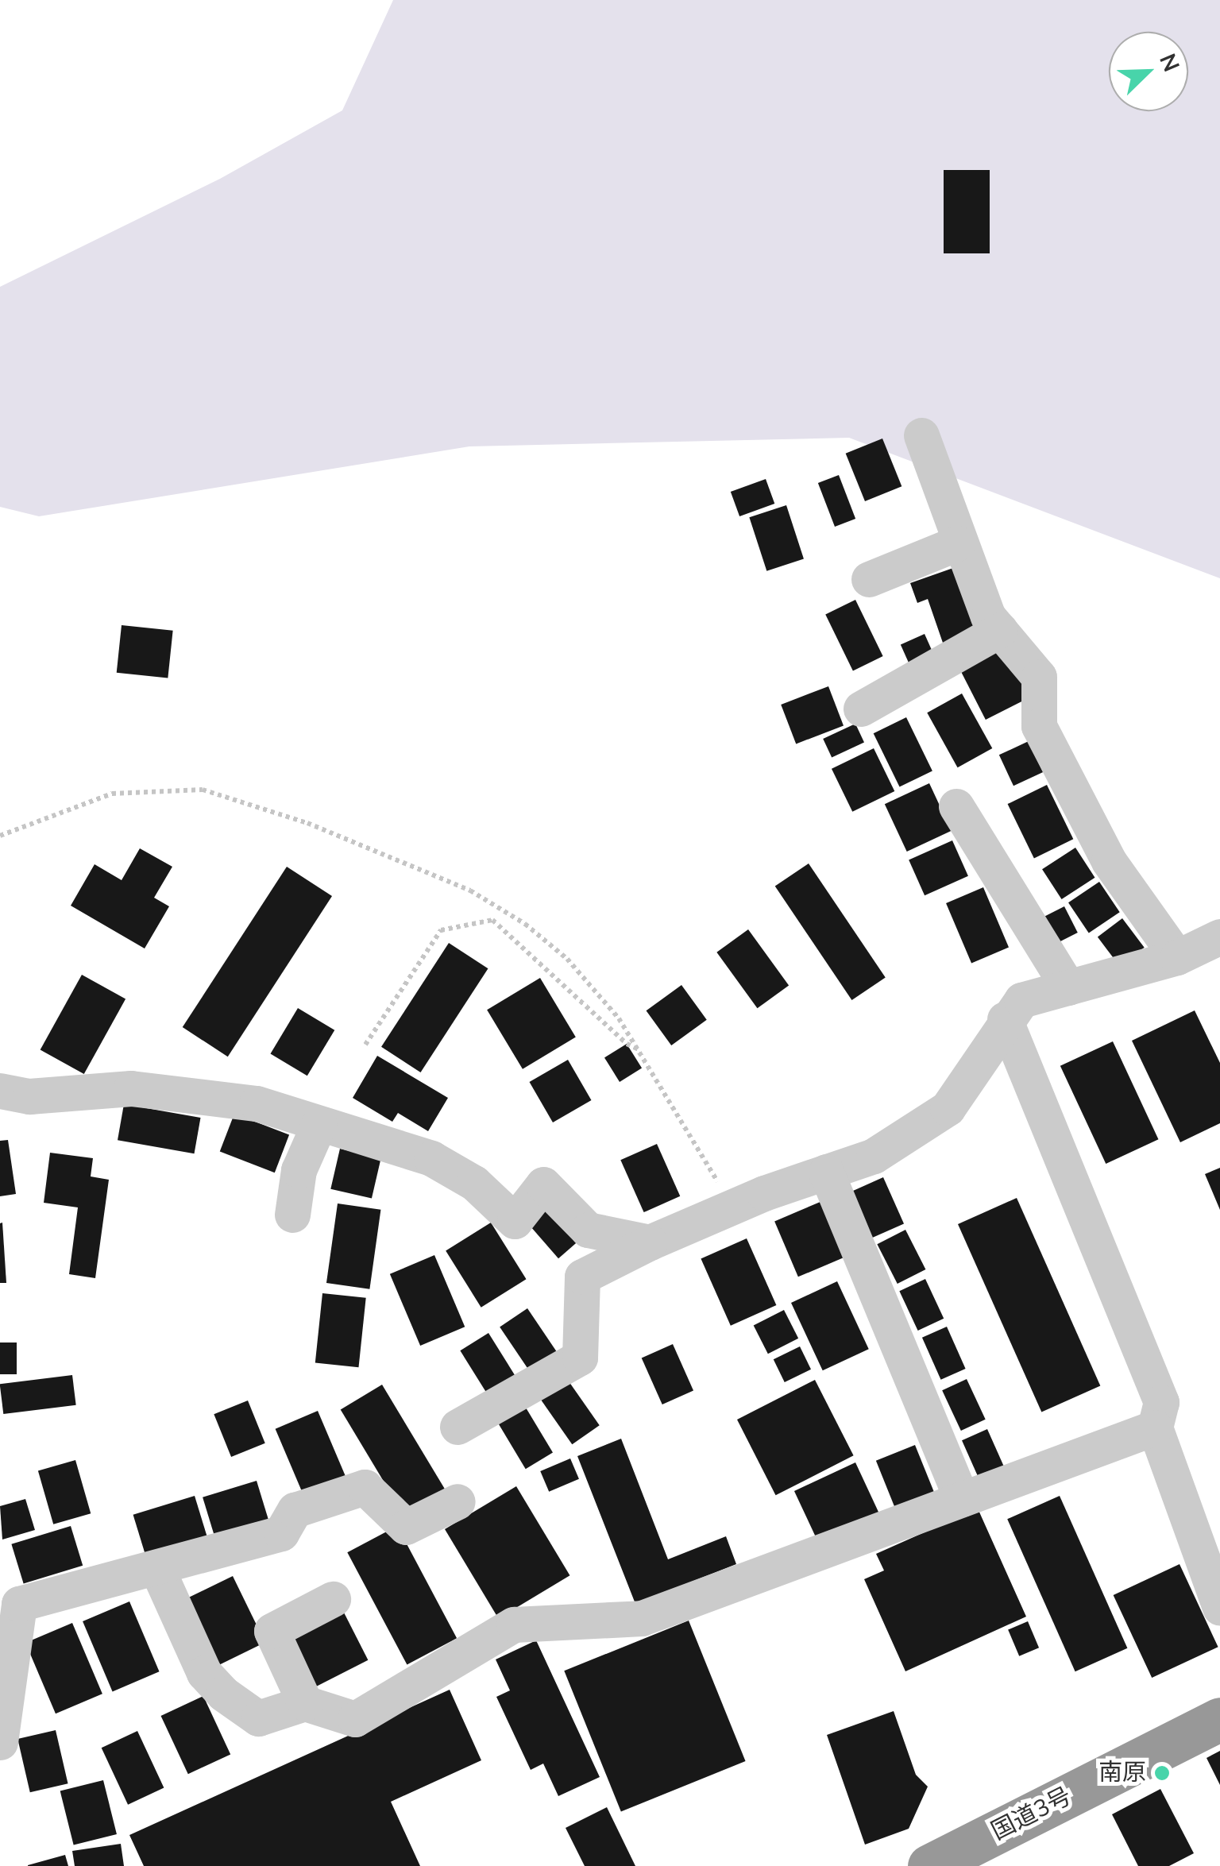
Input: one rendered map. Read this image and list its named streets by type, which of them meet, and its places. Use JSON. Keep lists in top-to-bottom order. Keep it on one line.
{"streets":{"highway":["国道3号"]},"places":["南原"],"north":"top right"}
